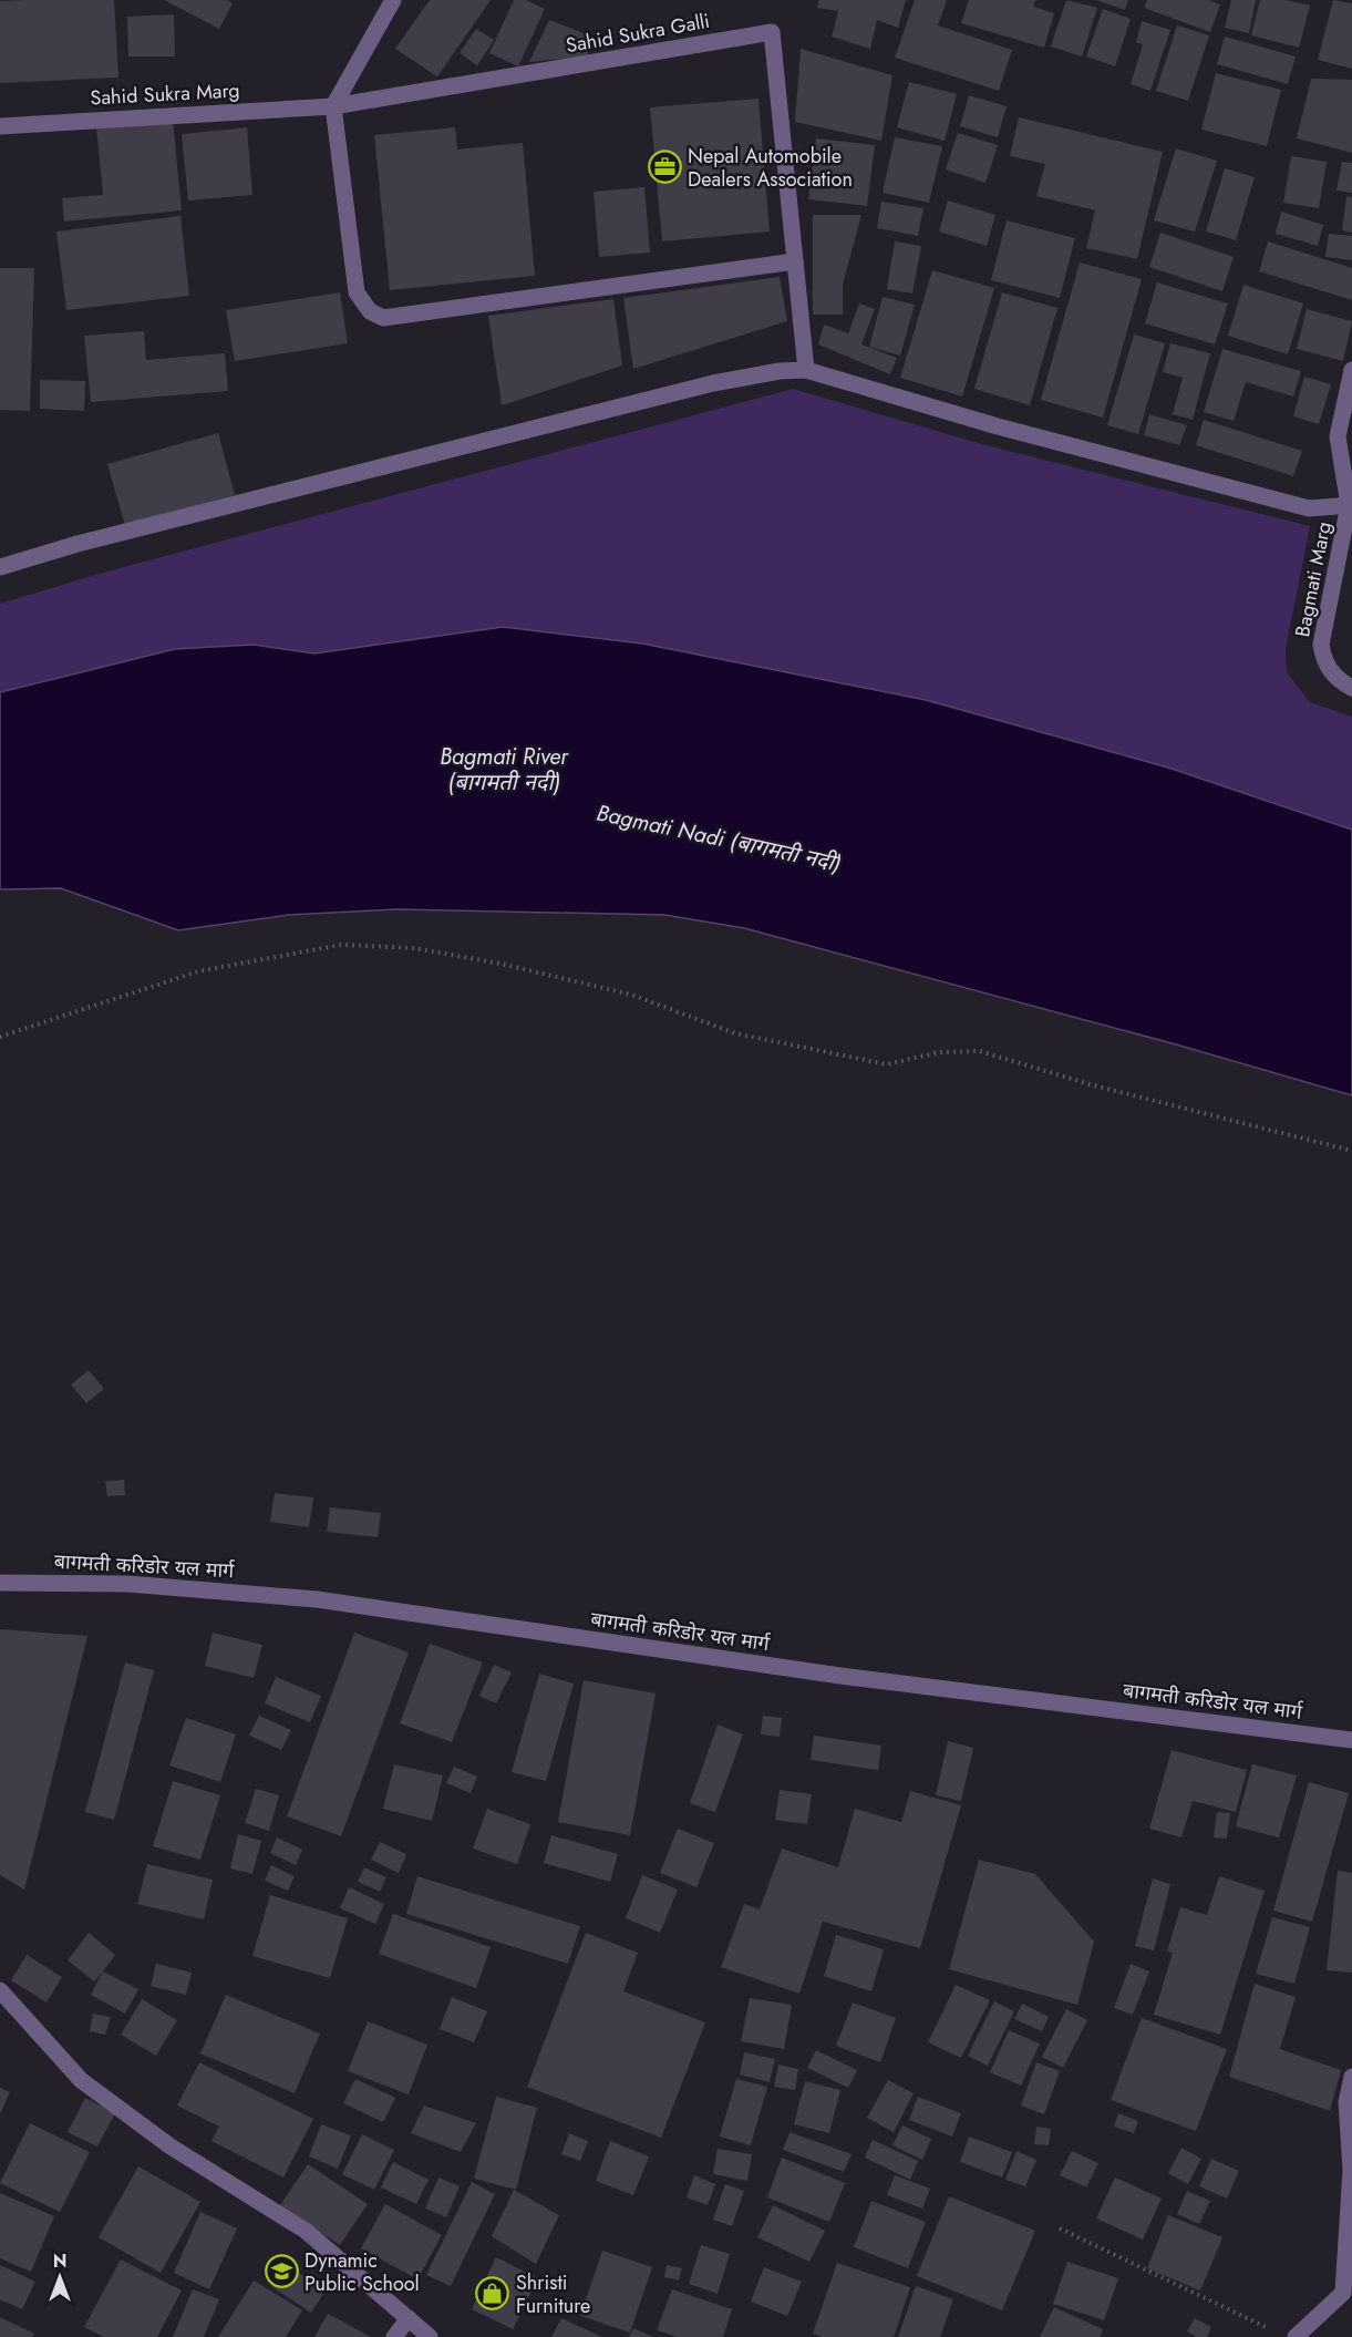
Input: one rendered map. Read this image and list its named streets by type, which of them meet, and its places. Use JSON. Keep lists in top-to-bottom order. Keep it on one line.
{"streets":{"street":["Sahid Sukra Galli","Sahid Sukra Marg","Bagmati Marg","बागमती करिडोर यल मार्ग"]},"crossings":[["Sahid Sukra Galli","Sahid Sukra Marg"]],"water":["Bagmati River (बागमती नदी)","Bagmati Nadi (बागमती नदी)"],"places":{"office":["Nepal Automobile Dealers Association"],"school or university":["Dynamic Public School"],"shop":["Shristi Furniture"]},"north":"top"}
